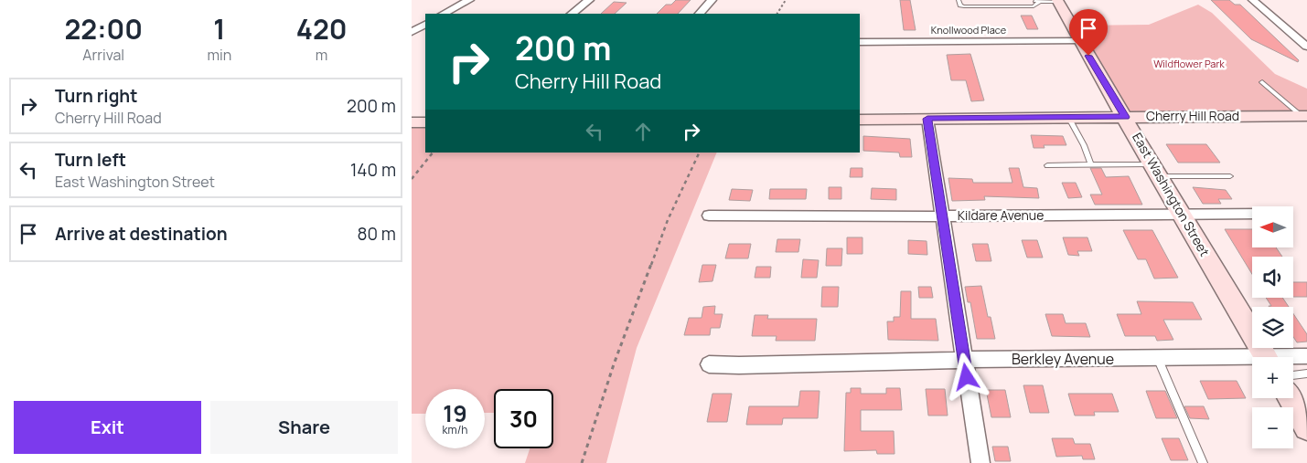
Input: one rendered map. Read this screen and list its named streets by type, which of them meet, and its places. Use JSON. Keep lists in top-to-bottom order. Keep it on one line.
{"streets":{"street":["Knollwood Place","Cherry Hill Road","East Washington Street","Kildare Avenue","Berkley Avenue"]},"crossings":[["Knollwood Place","East Washington Street"],["Cherry Hill Road","East Washington Street"],["East Washington Street","Kildare Avenue"]],"parks":["Wildflower Park"],"north":"left","page":{"eta":["22:00","Arrival","1","min","420","m"],"turn":["200 m","Cherry Hill Road"],"list":[{"name":"Turn right","note":"Cherry Hill Road","value":"200 m"},{"name":"Turn left","note":"East Washington Street","value":"140 m"},{"name":"Arrive at destination","value":"80 m"}],"map_buttons":["+","−"],"speed":"19 km/h","limit":"30","buttons":["Exit","Share"]}}
